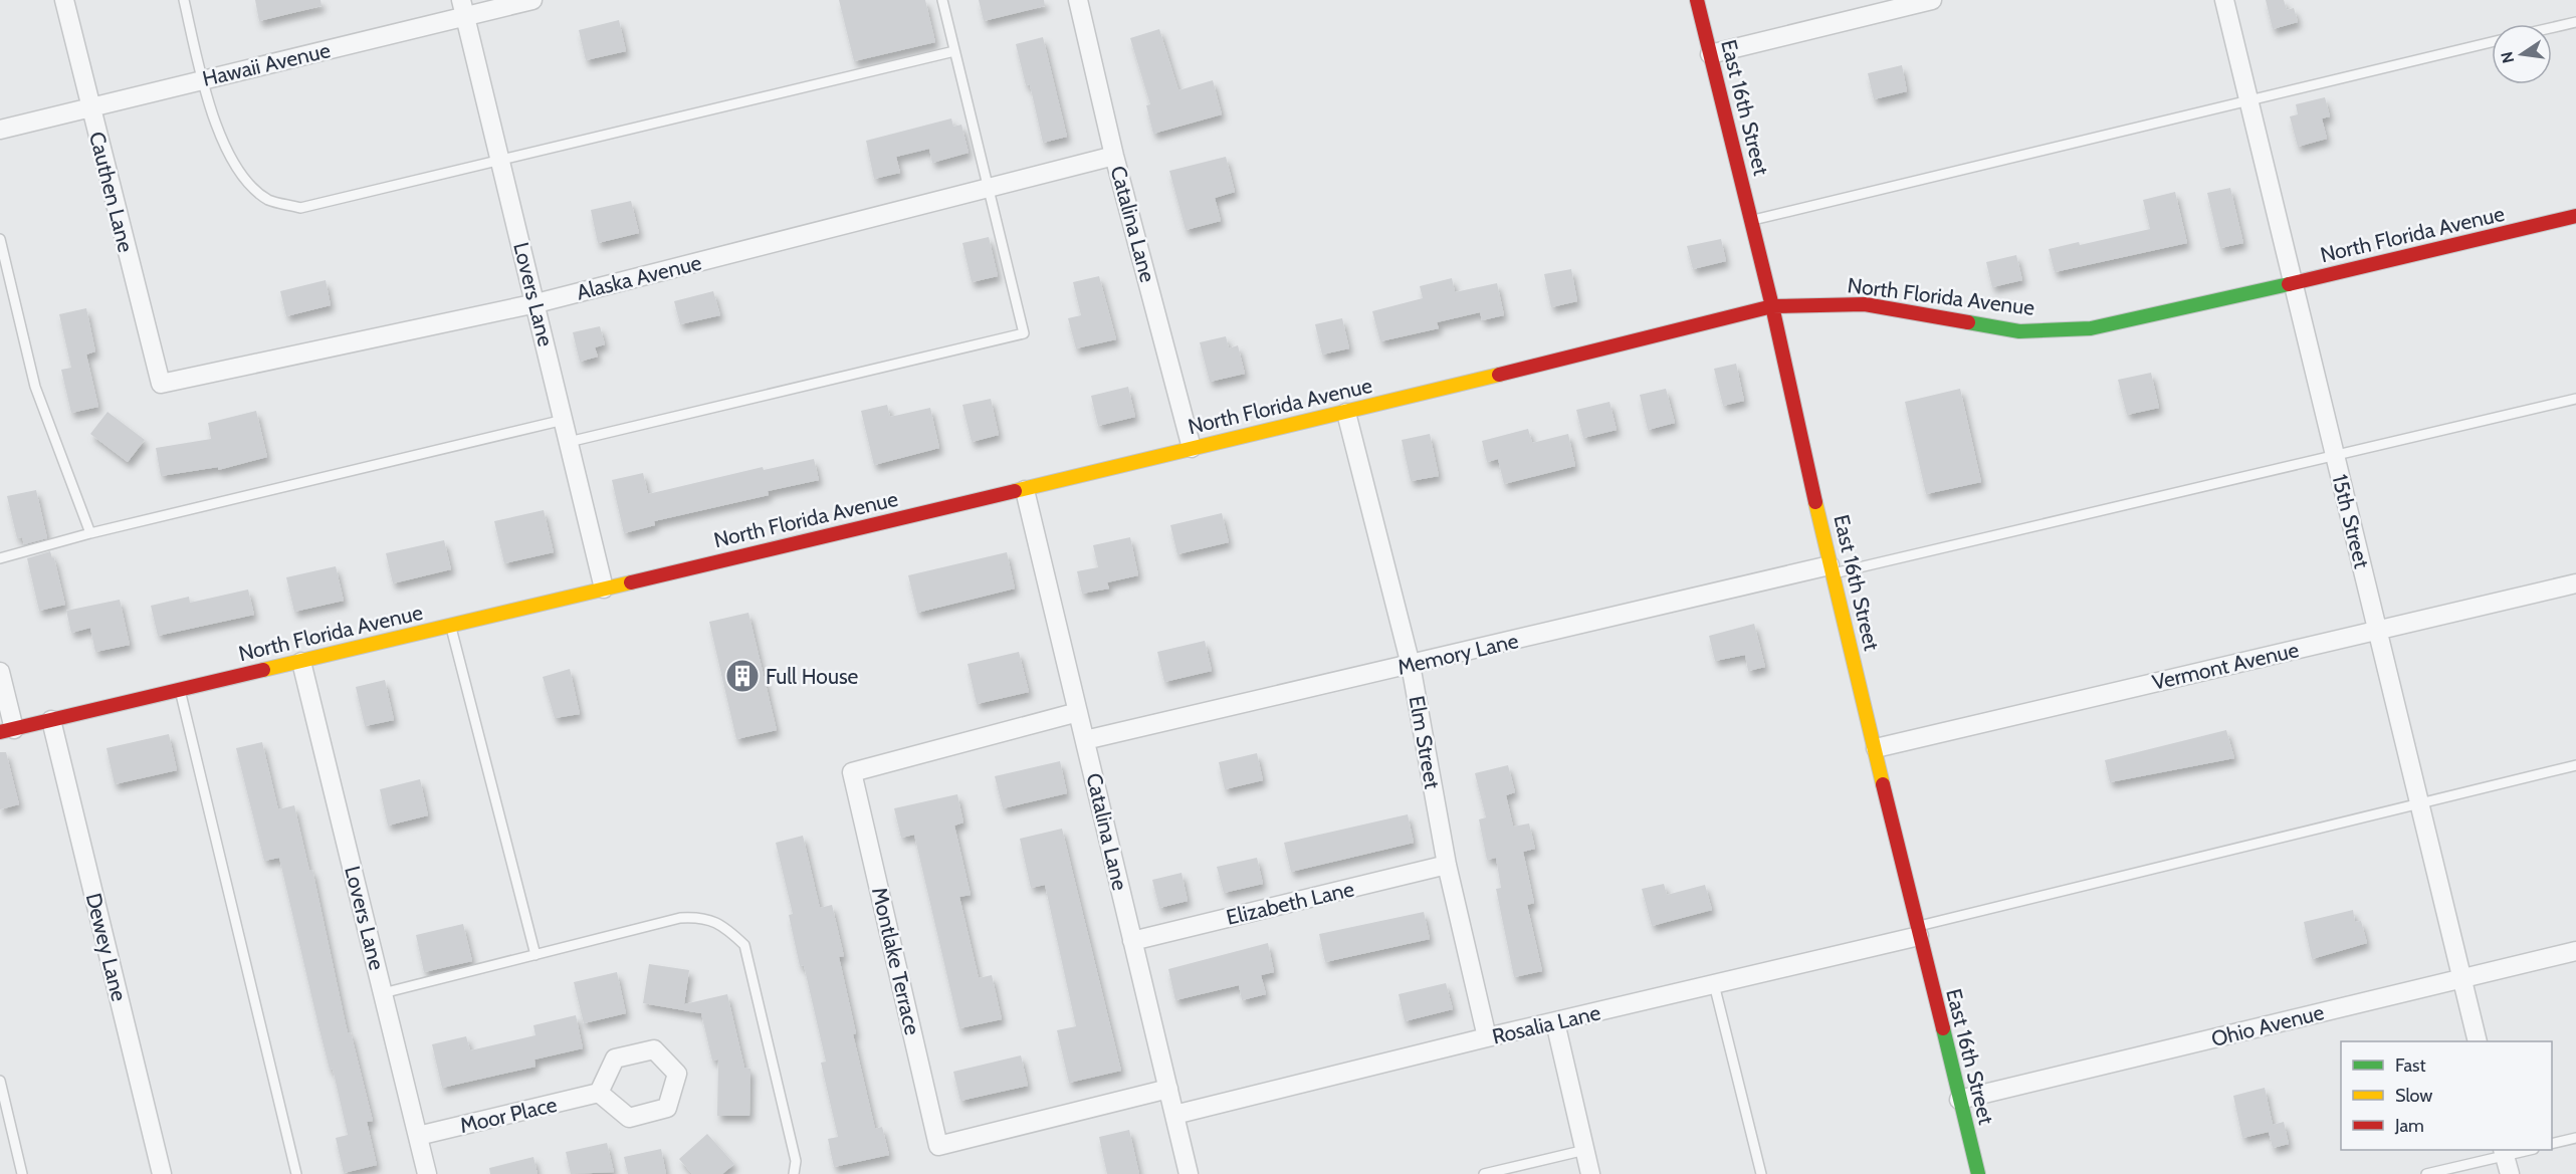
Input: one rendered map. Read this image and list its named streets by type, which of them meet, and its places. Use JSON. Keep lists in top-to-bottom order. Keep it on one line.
{"streets":{"main road":["East 16th Street","North Florida Avenue"],"street":["Hawaii Avenue","Cauthen Lane","Catalina Lane","Alaska Avenue","Lovers Lane","15th Street","Memory Lane","Vermont Avenue","Elm Street","Elizabeth Lane","Dewey Lane","Montlake Terrace","Rosalia Lane","Ohio Avenue","Moor Place"]},"crossings":[["Hawaii Avenue","Cauthen Lane"],["Hawaii Avenue","Lovers Lane"],["East 16th Street","North Florida Avenue"],["East 16th Street","Memory Lane"],["East 16th Street","Vermont Avenue"],["East 16th Street","Rosalia Lane"],["East 16th Street","Ohio Avenue"],["Cauthen Lane","Alaska Avenue"],["Catalina Lane","North Florida Avenue"],["Catalina Lane","Alaska Avenue"],["Catalina Lane","Memory Lane"],["Catalina Lane","Elizabeth Lane"],["Catalina Lane","Montlake Terrace"],["Catalina Lane","Rosalia Lane"],["North Florida Avenue","Lovers Lane"],["North Florida Avenue","15th Street"],["North Florida Avenue","Elm Street"],["North Florida Avenue","Dewey Lane"],["Alaska Avenue","Lovers Lane"],["Lovers Lane","Moor Place"],["15th Street","Vermont Avenue"],["15th Street","Ohio Avenue"],["Memory Lane","Elm Street"],["Elm Street","Elizabeth Lane"],["Elm Street","Rosalia Lane"]],"places":{"building":["Full House"]},"legend":["Fast","Slow","Jam"],"north":"left"}
